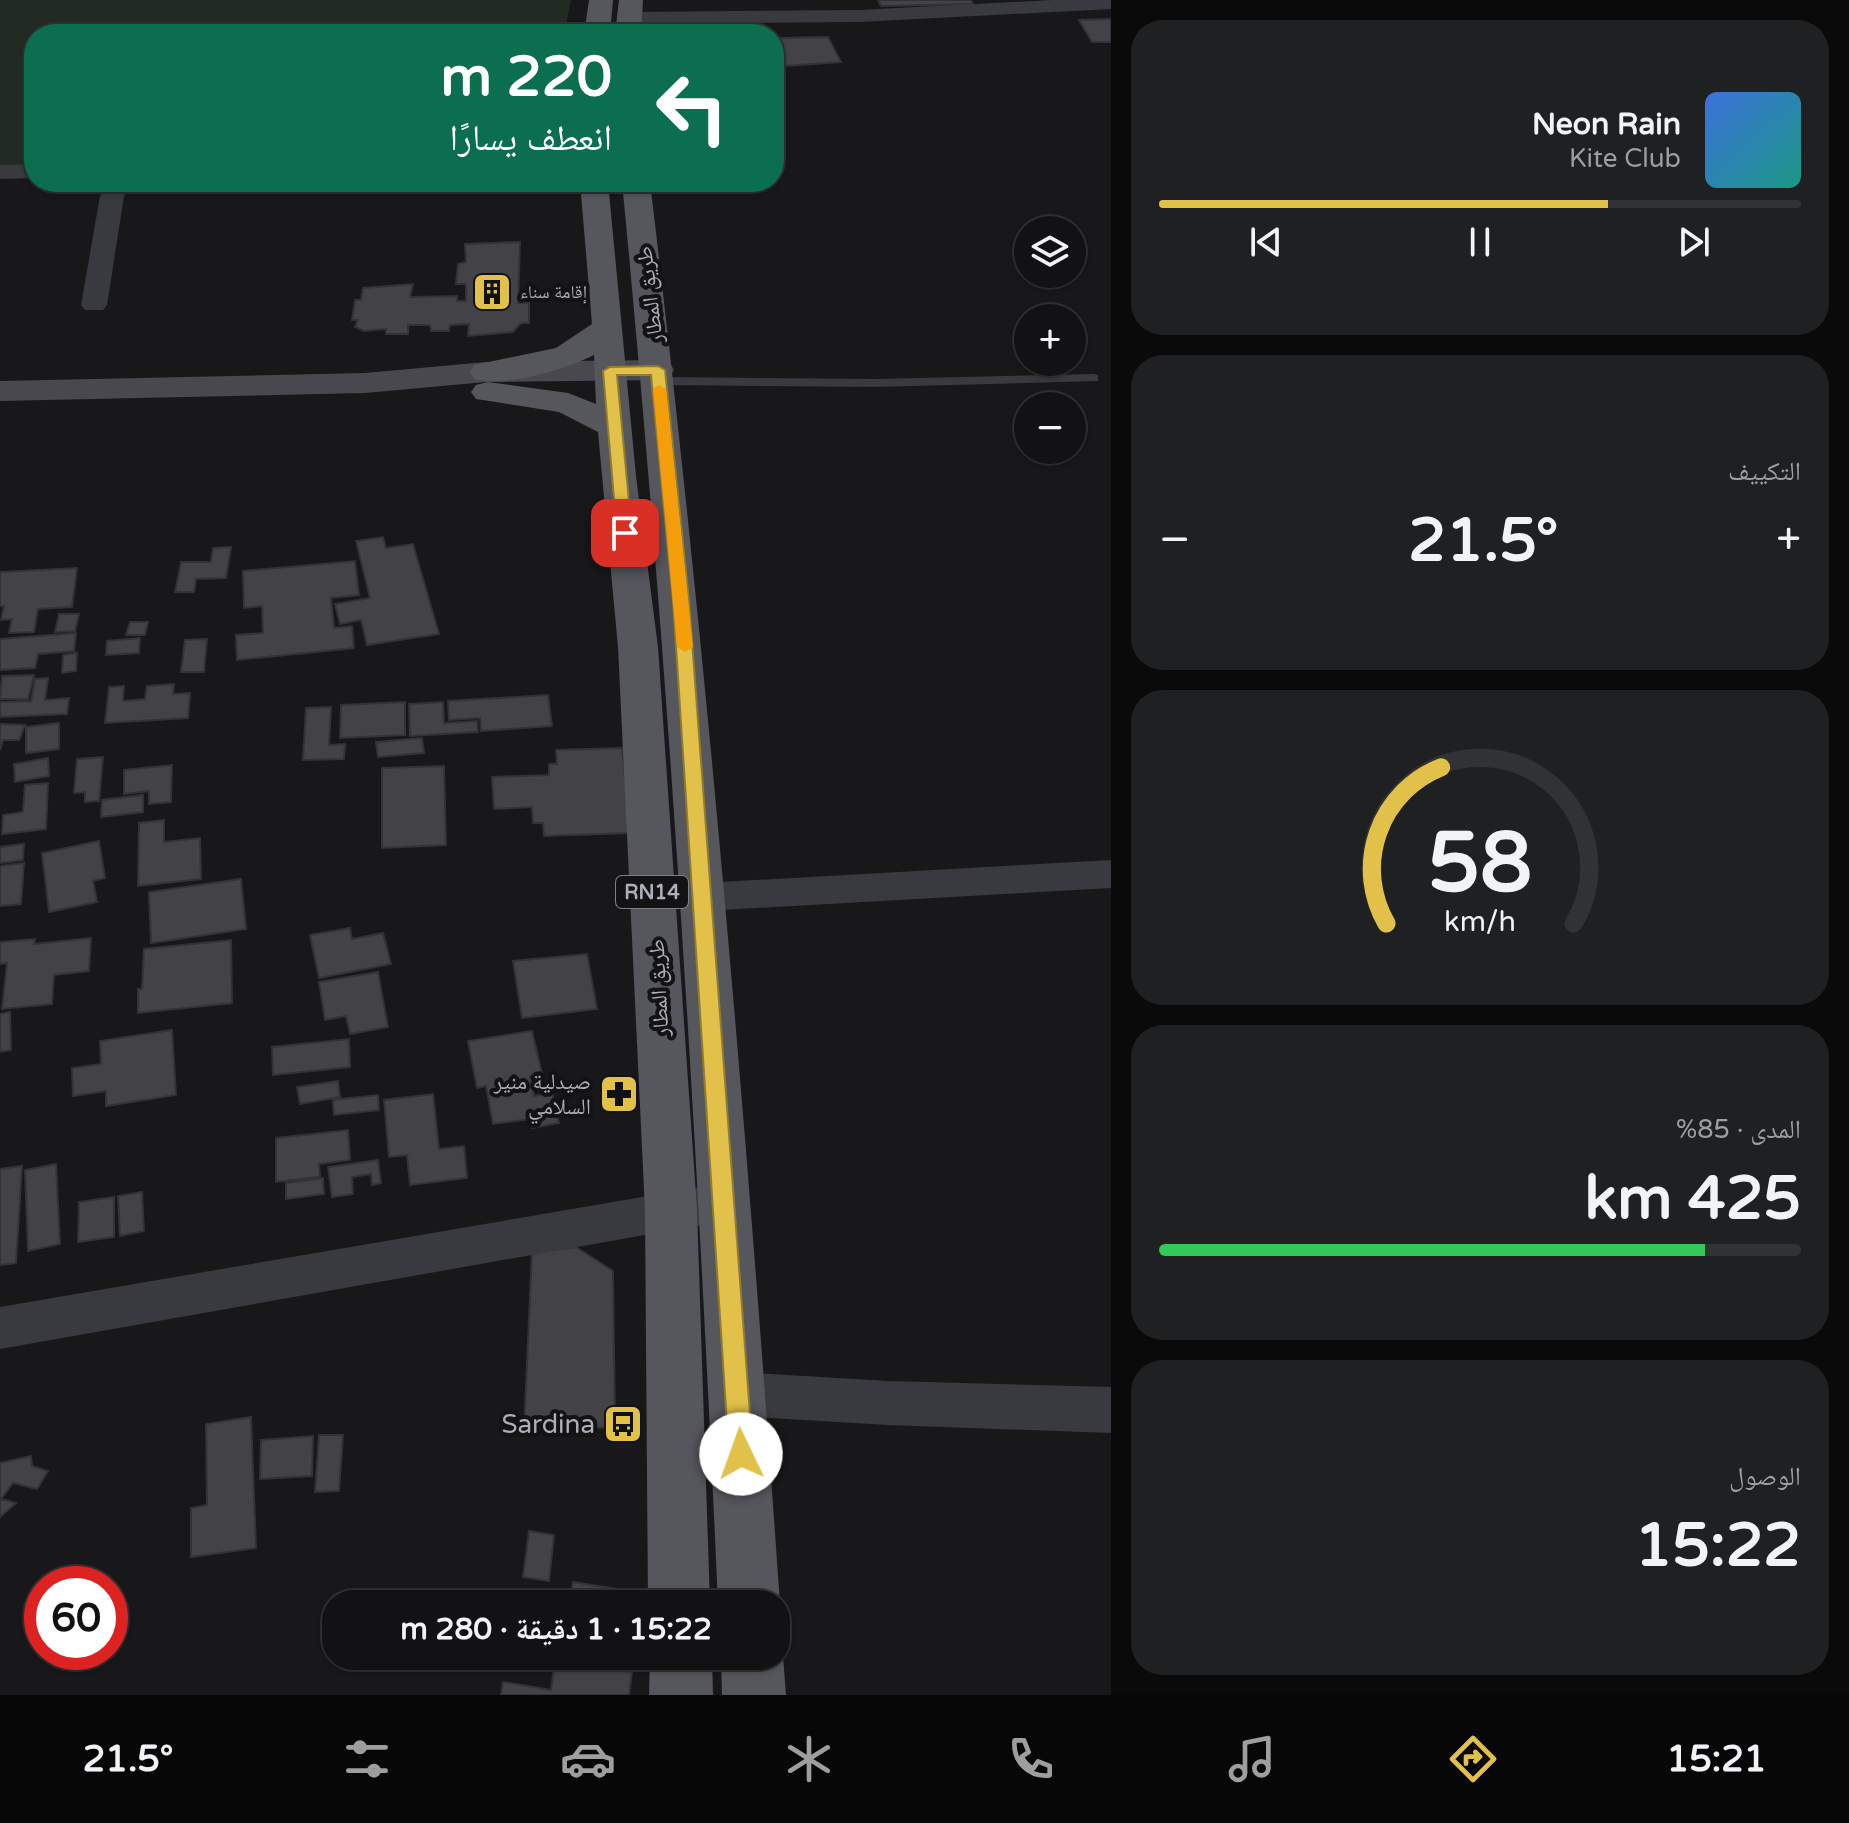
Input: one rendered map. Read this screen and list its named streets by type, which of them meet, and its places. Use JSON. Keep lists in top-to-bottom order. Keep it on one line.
{"streets":{"main road":["طريق المطار","RN14"]},"places":{"building":["إقامة سناء"],"pharmacy":["صيدلية منير السلامي"],"bus stop":["Sardina"]},"page":{"turn":["220 m","انعطف يسارًا"],"song":["Neon Rain","Kite Club"],"map_buttons":["+","−"],"tile":["التكييف",["المدى · 85%","425 km"],["الوصول","15:22"]],"heat":["−","21.5°","+"],"limit":"60","trip":"15:22 · 1 دقيقة · 280 m","tabs":["15:21","21.5°"],"gauge":["58","km/h"]}}
